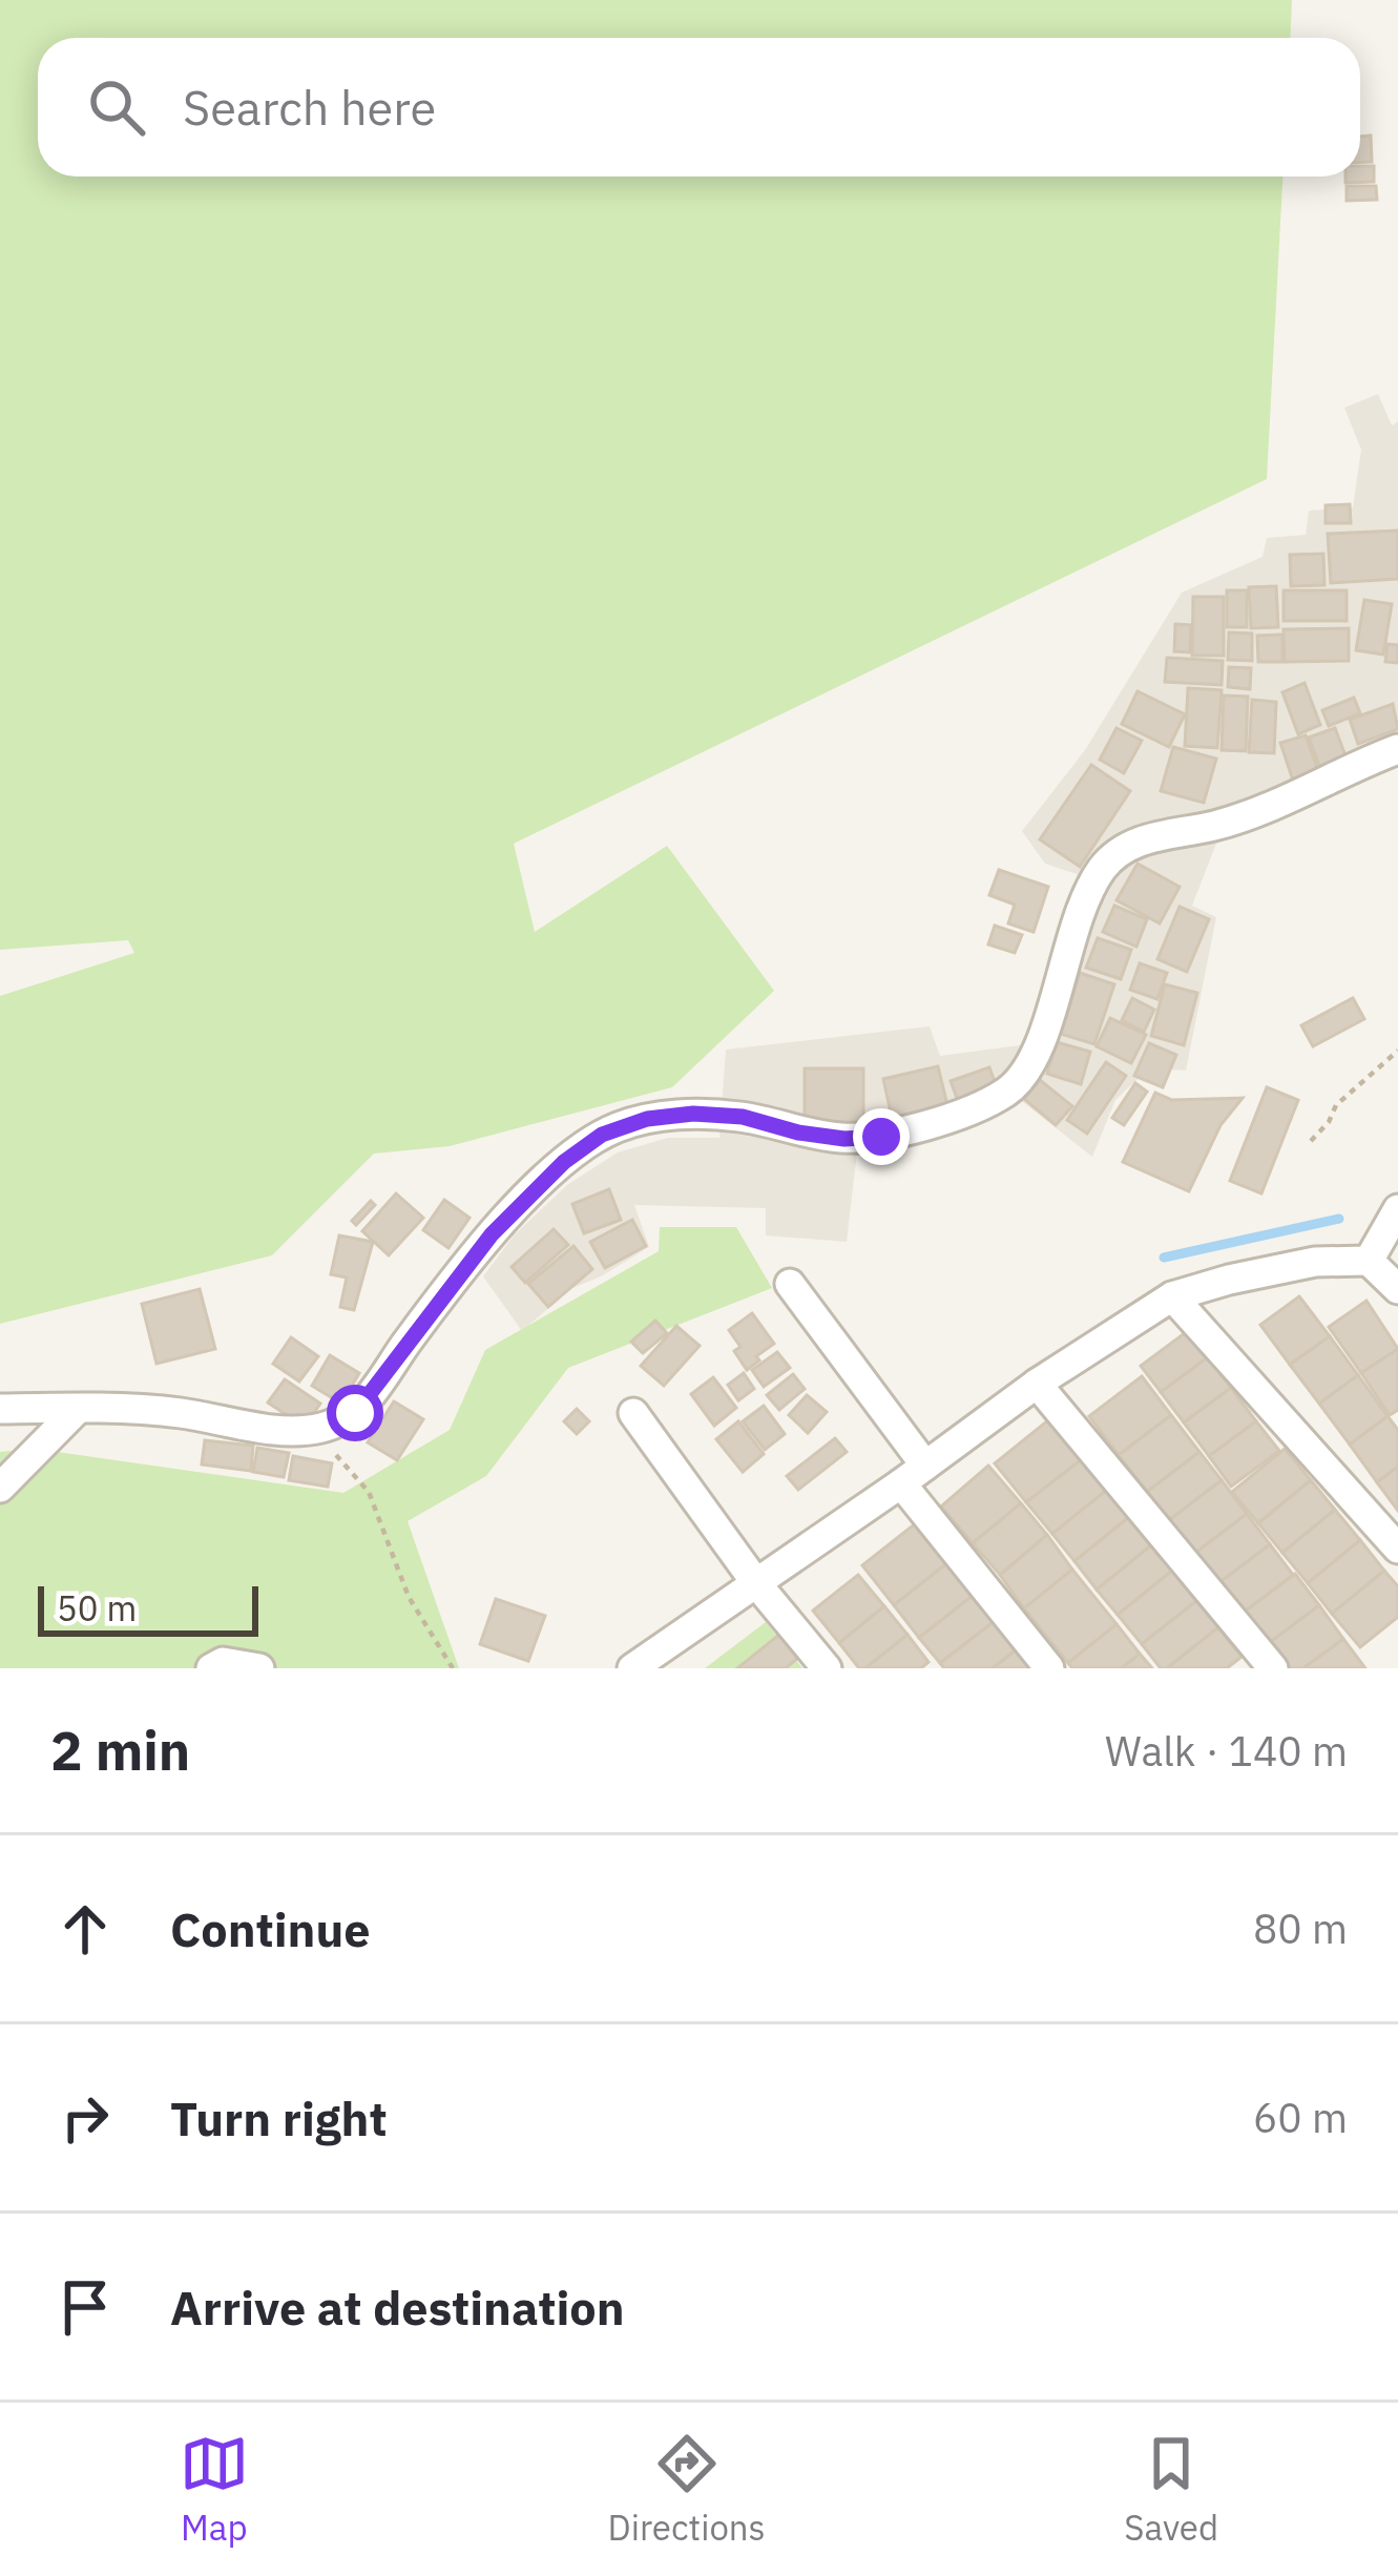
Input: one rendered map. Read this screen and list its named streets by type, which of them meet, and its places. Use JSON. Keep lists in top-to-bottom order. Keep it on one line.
{"scale_bar":"50 m","page":{"search":"Search here","scale":"50 m","heading":["2 min","Walk · 140 m"],"list":[["Continue","80 m"],["Turn right","60 m"],"Arrive at destination"],"nav":["Map","Directions","Saved"]}}
